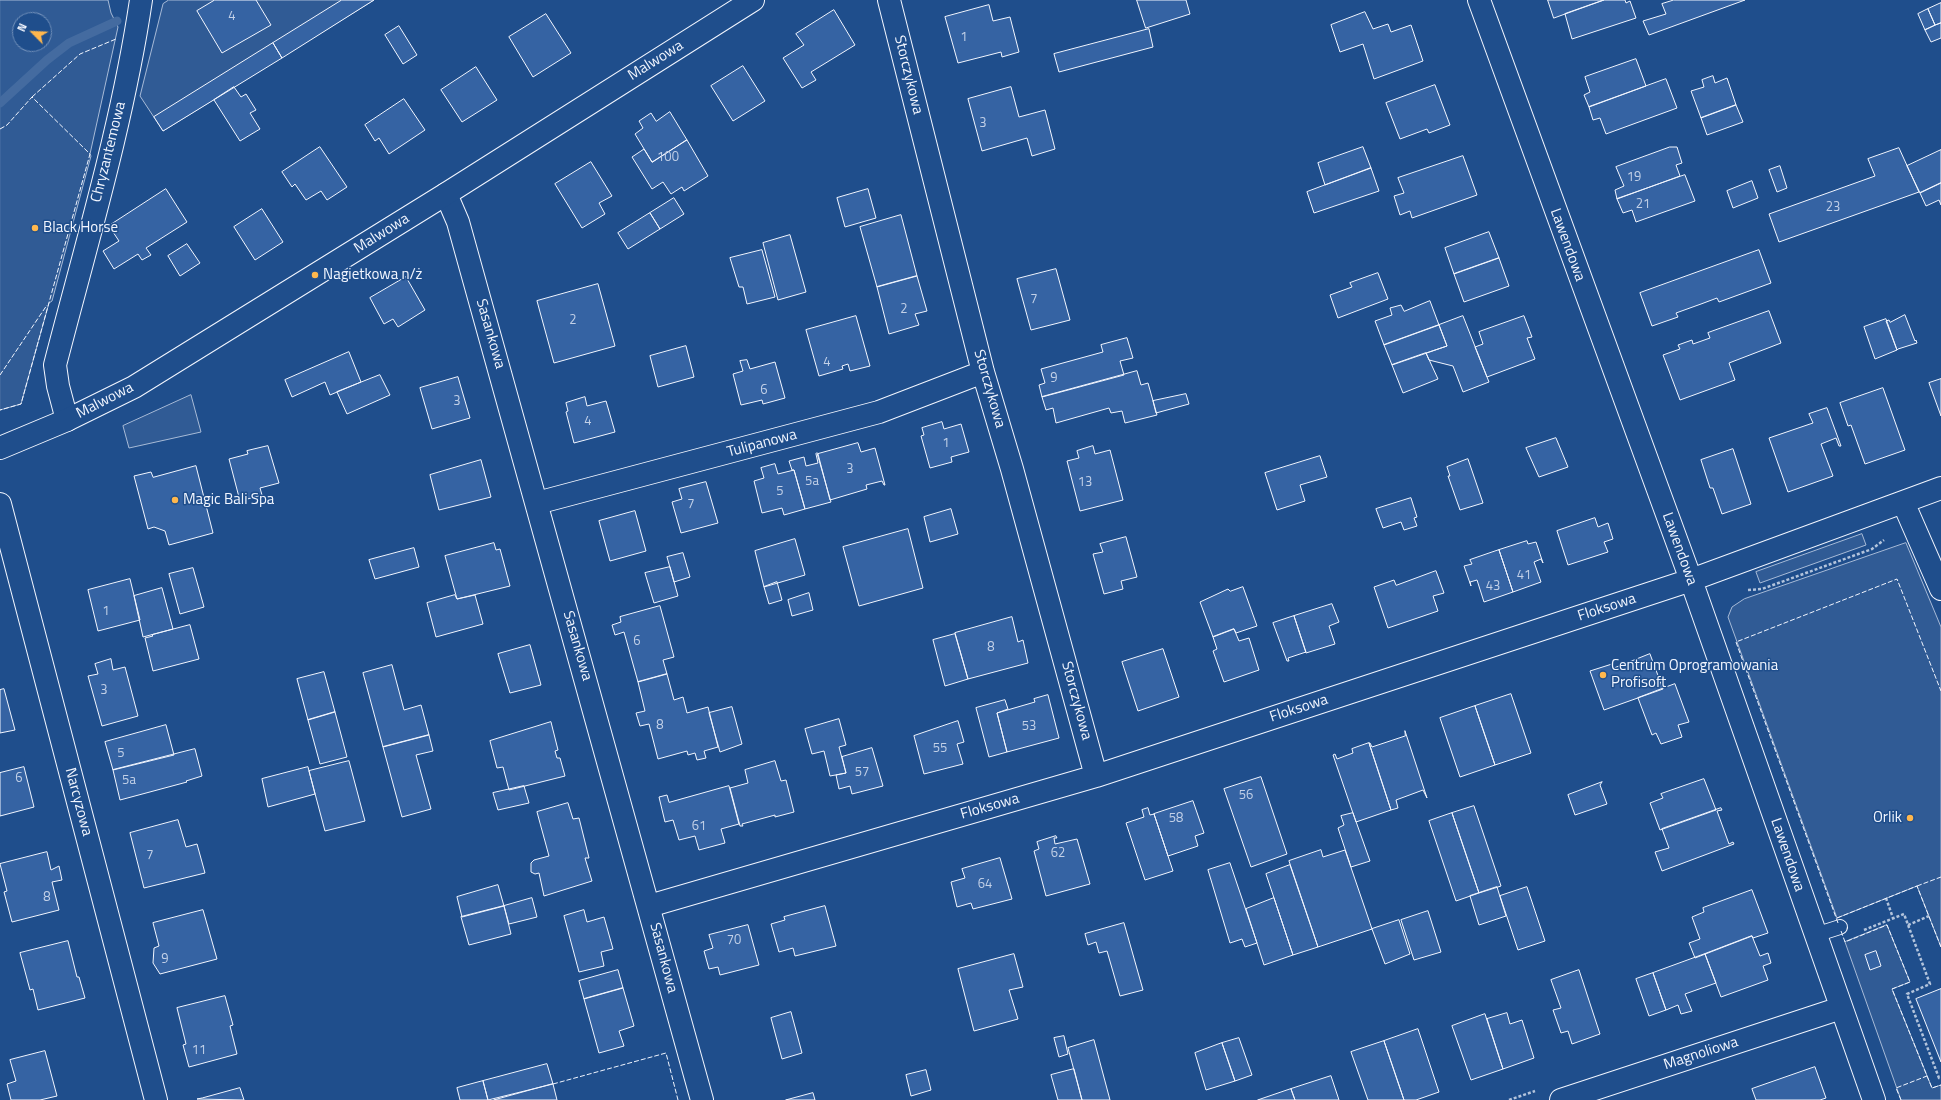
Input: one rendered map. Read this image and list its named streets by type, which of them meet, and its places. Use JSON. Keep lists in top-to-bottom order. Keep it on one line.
{"streets":{"street":["Malwowa","Storczykowa","Chryzantemowa","Lawendowa","Sasankowa","Tulipanowa","Floksowa","Narcyzowa","Magnoliowa"]},"crossings":[["Malwowa","Chryzantemowa"],["Malwowa","Sasankowa"],["Storczykowa","Tulipanowa"],["Storczykowa","Floksowa"],["Lawendowa","Floksowa"],["Lawendowa","Magnoliowa"],["Sasankowa","Tulipanowa"],["Sasankowa","Floksowa"]],"places":["Black Horse","Nagietkowa n/ż","Magic Bali Spa","Centrum Oprogramowania Profisoft","Orlik"],"house_numbers":["4","1","3","100","19","21","23","7","2","2","4","9","6","3","4","1","3","5a","13","5","7","41","43","1","6","8","3","8","53","55","5","57","6","5a","56","58","61","62","7","64","8","70","9","11"],"north":"top left"}
